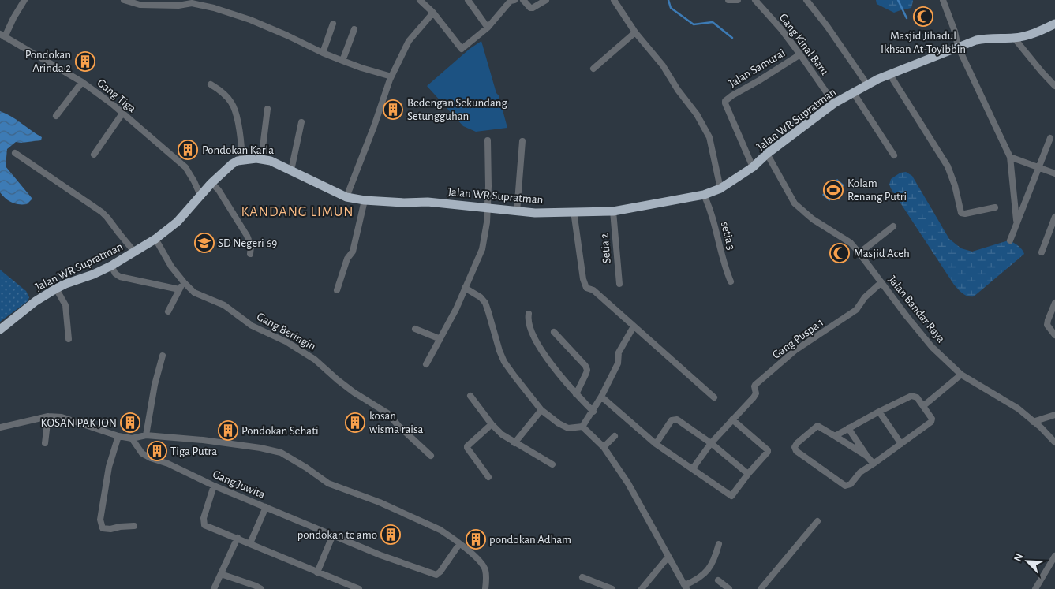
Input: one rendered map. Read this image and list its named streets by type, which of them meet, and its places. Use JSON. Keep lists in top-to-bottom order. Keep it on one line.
{"streets":{"highway":["Jalan WR Supratman"],"street":["Gang Kinal Baru","Jalan Samurai","Gang Tiga","setia 3","Setia 2","Jalan Bandar Raya","Gang Beringin","Gang Puspa 1","Gang Juwita"]},"crossings":[["Gang Kinal Baru","Jalan Samurai"],["Gang Kinal Baru","Jalan WR Supratman"],["Jalan Samurai","Jalan WR Supratman"],["Gang Tiga","Jalan WR Supratman"],["Jalan WR Supratman","setia 3"],["Jalan WR Supratman","Setia 2"],["Jalan WR Supratman","Jalan Bandar Raya"],["Jalan WR Supratman","Gang Beringin"],["Jalan Bandar Raya","Gang Puspa 1"]],"districts":["KANDANG LIMUN"],"places":{"mosque":["Masjid Jihadul Ikhsan At-Toyibbin","Masjid Aceh"],"building":["Pondokan Arinda 2","Bedengan Sekundang Setungguhan","Pondokan Karla","KOSAN PAK JON","kosan wisma raisa","Pondokan Sehati","Tiga Putra","pondokan te amo","pondokan Adham"],"sports":["Kolam Renang Putri"],"school or university":["SD Negeri 69"]},"north":"top left"}
